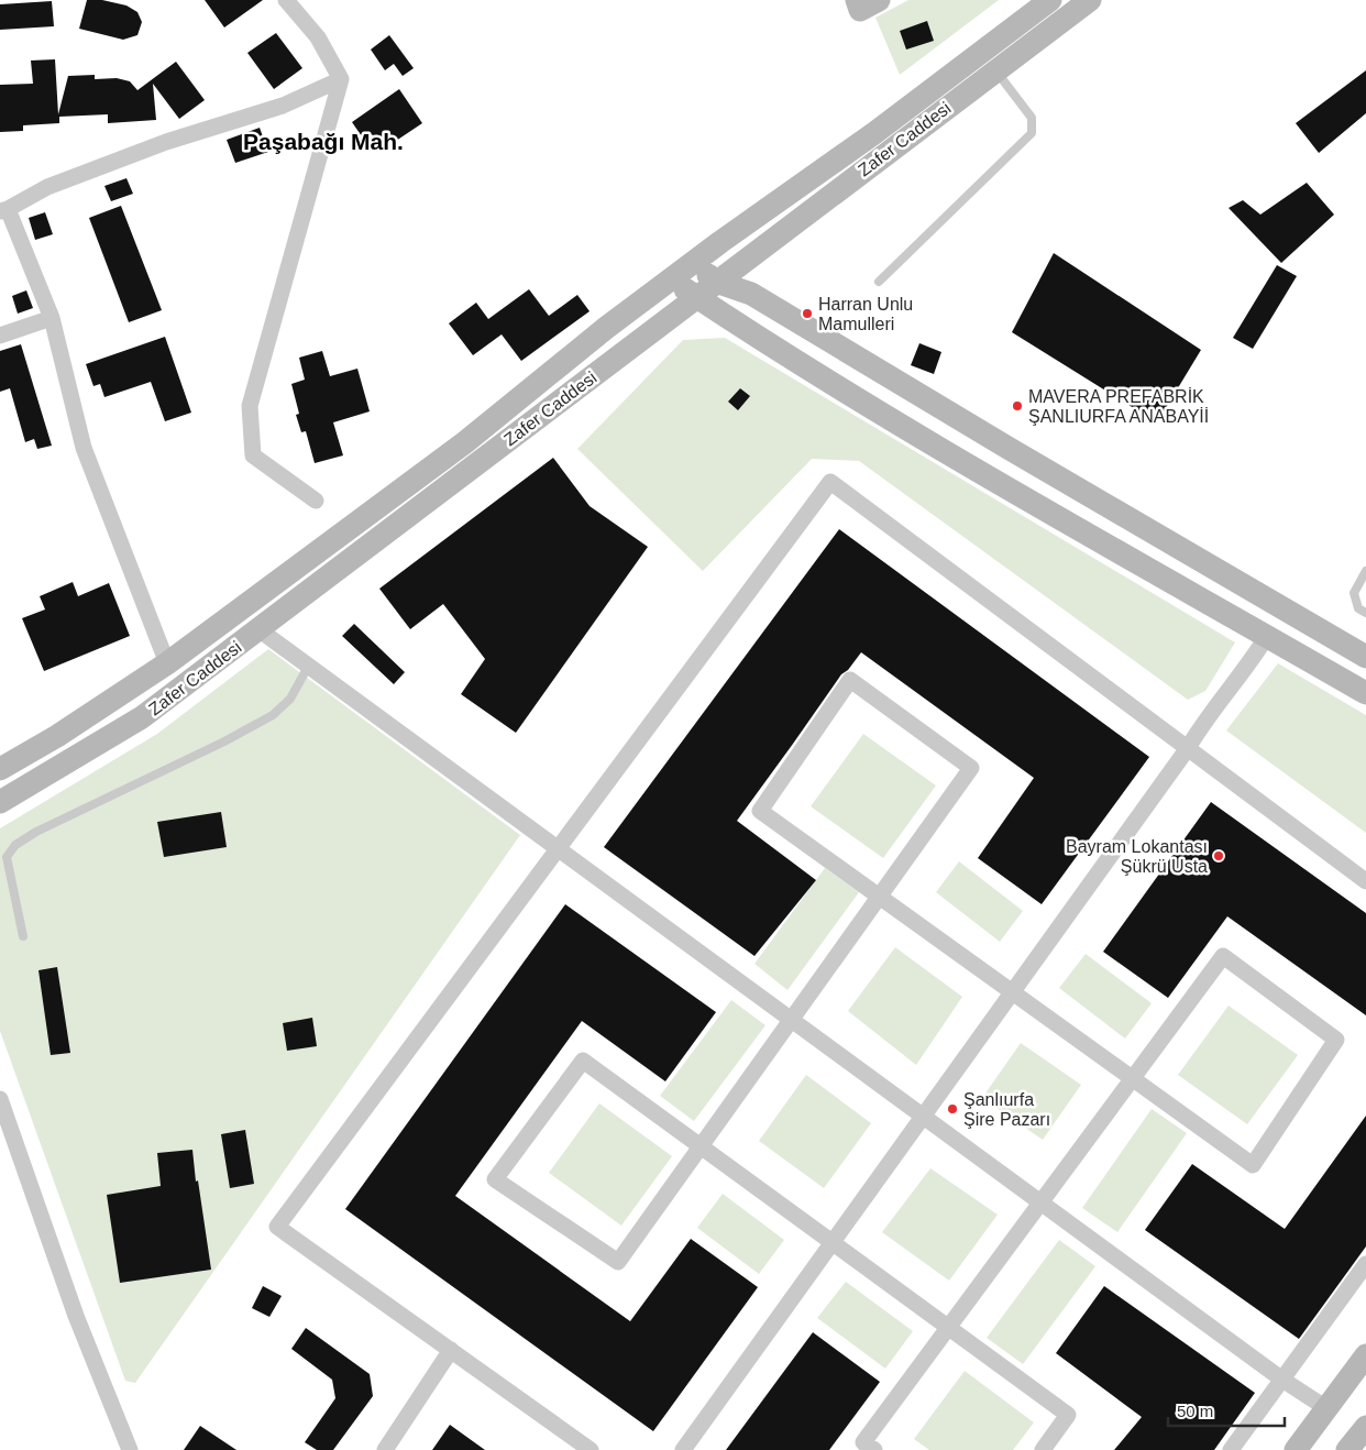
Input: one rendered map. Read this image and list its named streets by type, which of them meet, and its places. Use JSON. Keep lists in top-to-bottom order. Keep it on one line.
{"streets":{"main road":["Zafer Caddesi"]},"districts":["Paşabağı Mah."],"places":["Harran Unlu Mamulleri","MAVERA PREFABRİK ŞANLIURFA ANABAYİİ","Bayram Lokantası Şükrü Usta","Şanlıurfa Şire Pazarı"],"scale_bar":"50 m"}
